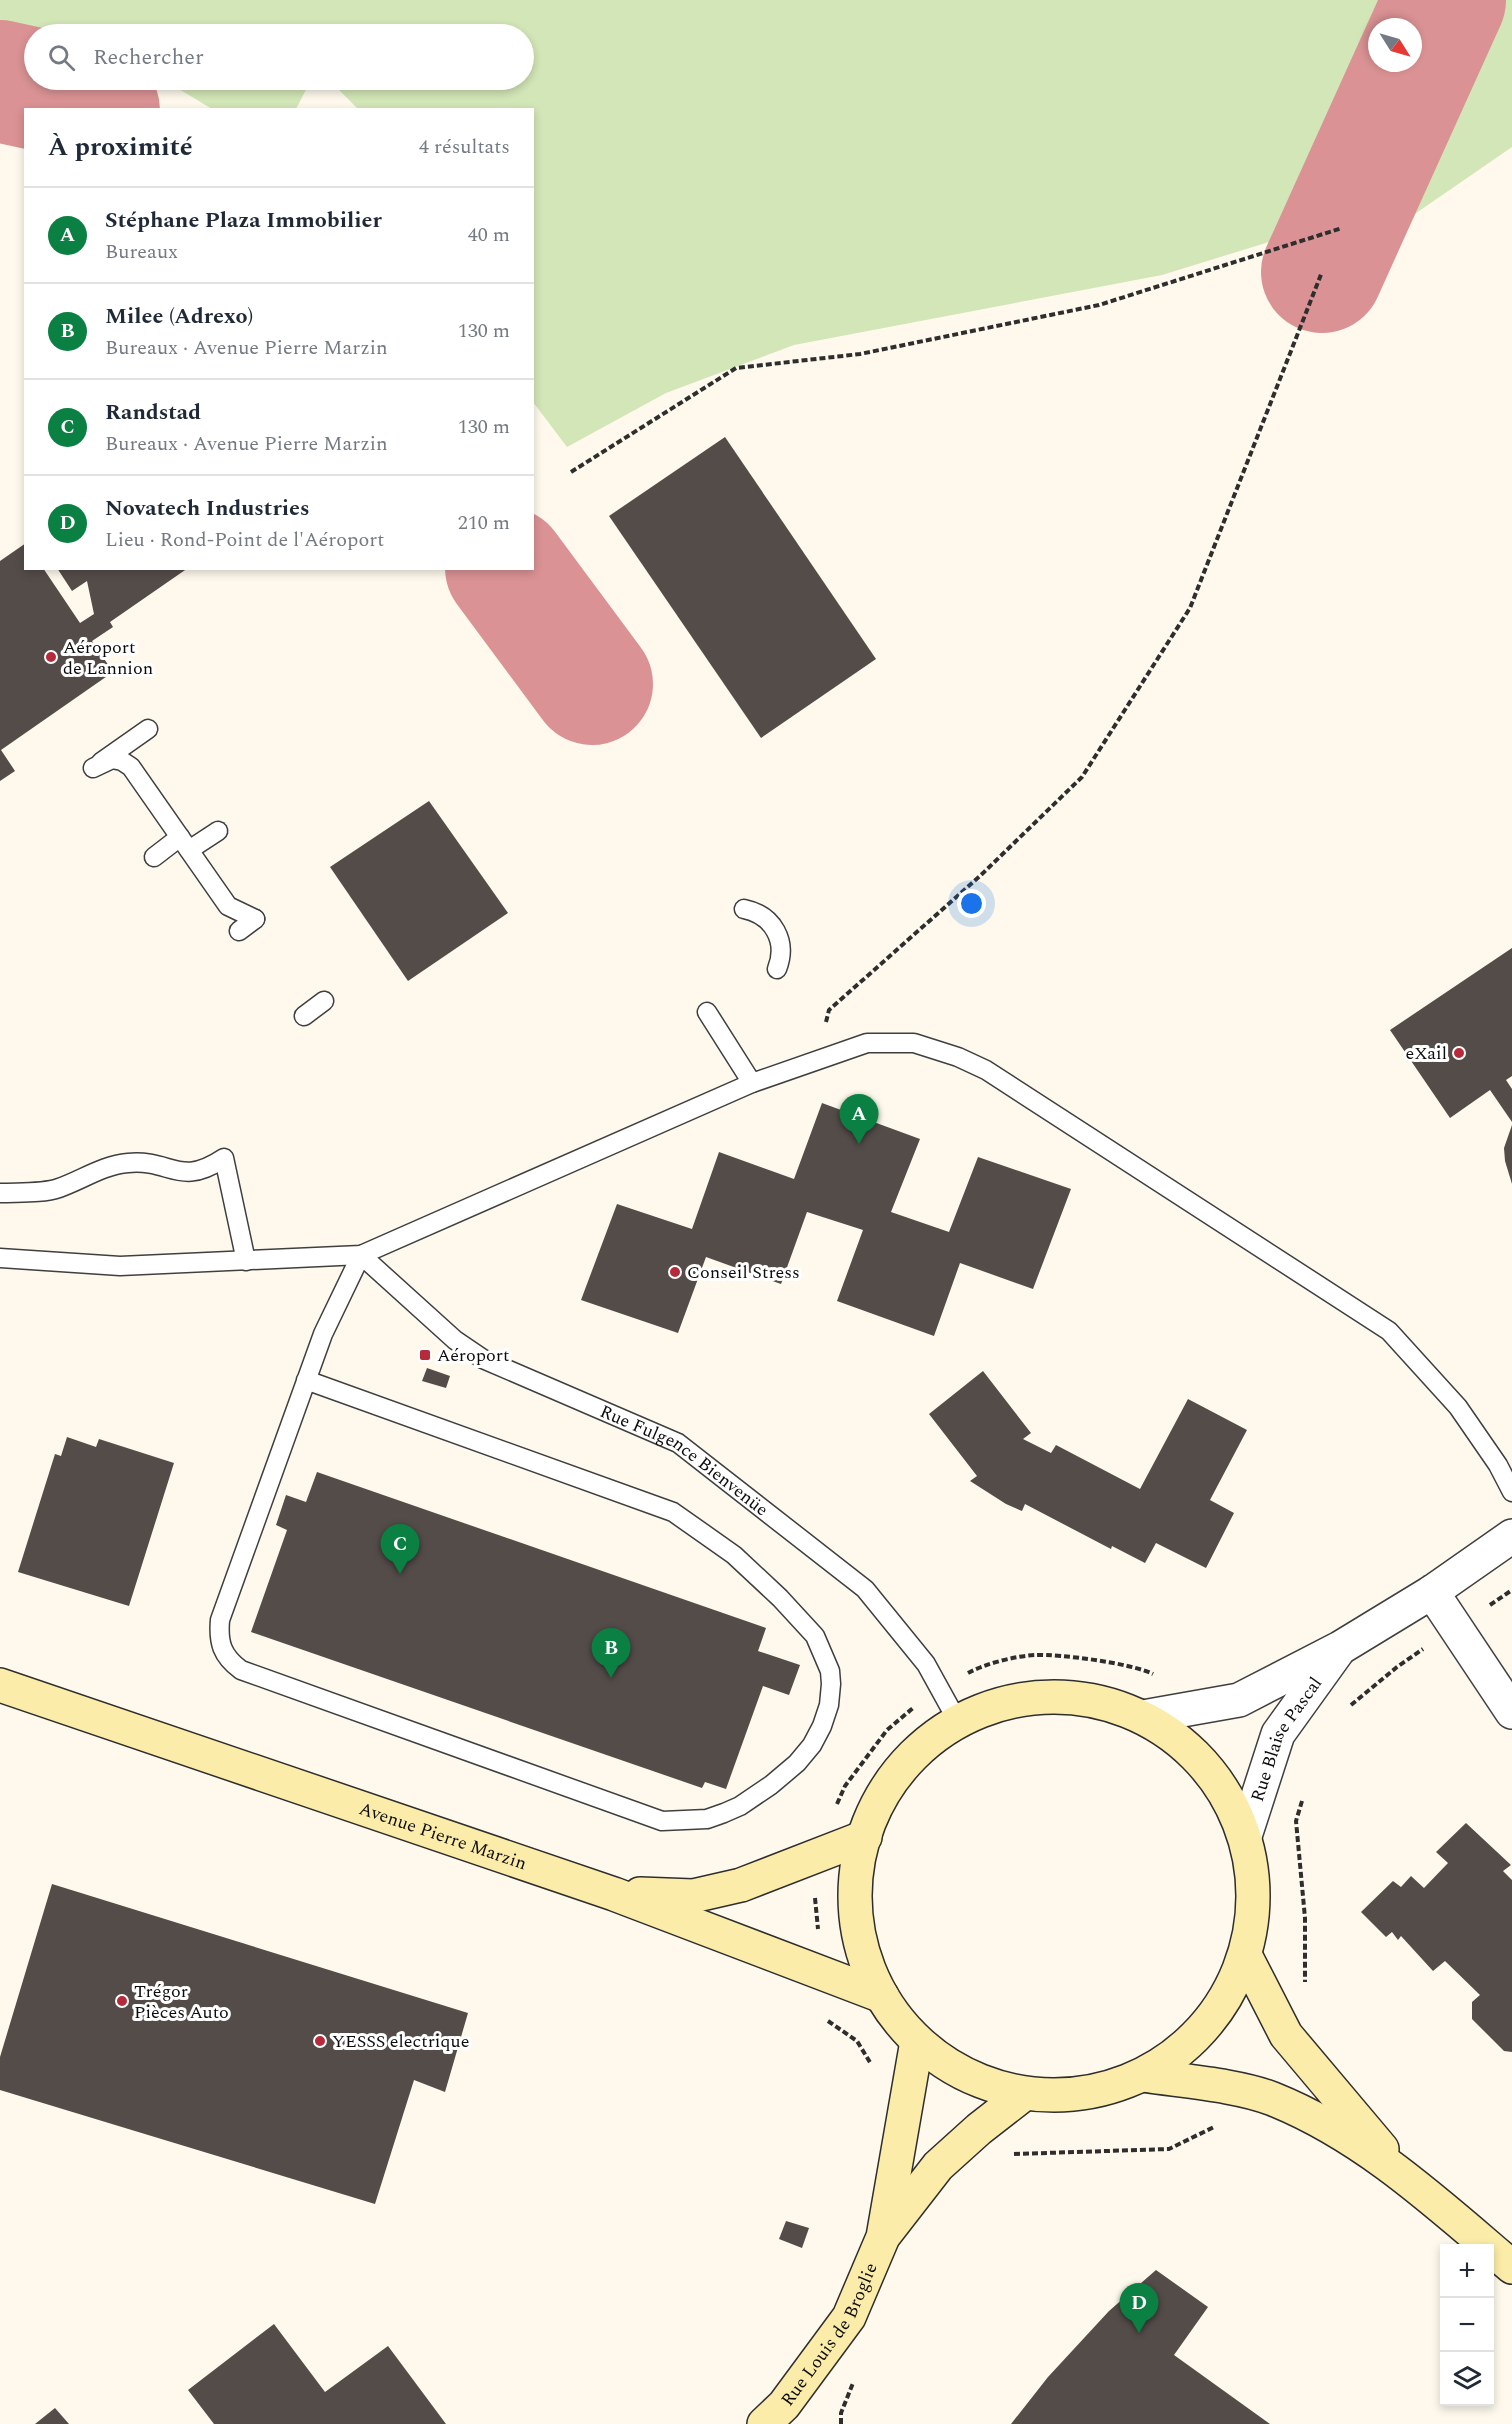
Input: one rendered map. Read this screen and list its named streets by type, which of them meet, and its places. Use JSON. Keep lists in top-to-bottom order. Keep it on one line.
{"streets":{"main road":["Avenue Pierre Marzin","Rue Louis de Broglie"],"street":["Rue Blaise Pascal"],"lane":["Rue Fulgence Bienvenüe"]},"places":{"other":["Aéroport de Lannion","eXail","Conseil Stress","Trégor Pièces Auto","YESSS electrique"],"transit":["Aéroport"]},"north":"bottom right","page":{"search":"Rechercher","heading":["À proximité","4 résultats"],"list":[{"mark":"A","name":"Stéphane Plaza Immobilier","note":"Bureaux","value":"40 m"},{"mark":"B","name":"Milee (Adrexo)","note":"Bureaux · Avenue Pierre Marzin","value":"130 m"},{"mark":"C","name":"Randstad","note":"Bureaux · Avenue Pierre Marzin","value":"130 m"},{"mark":"D","name":"Novatech Industries","note":"Lieu · Rond-Point de l'Aéroport","value":"210 m"}],"pins":["A","C","B","D"],"map_buttons":["+","−"]}}
